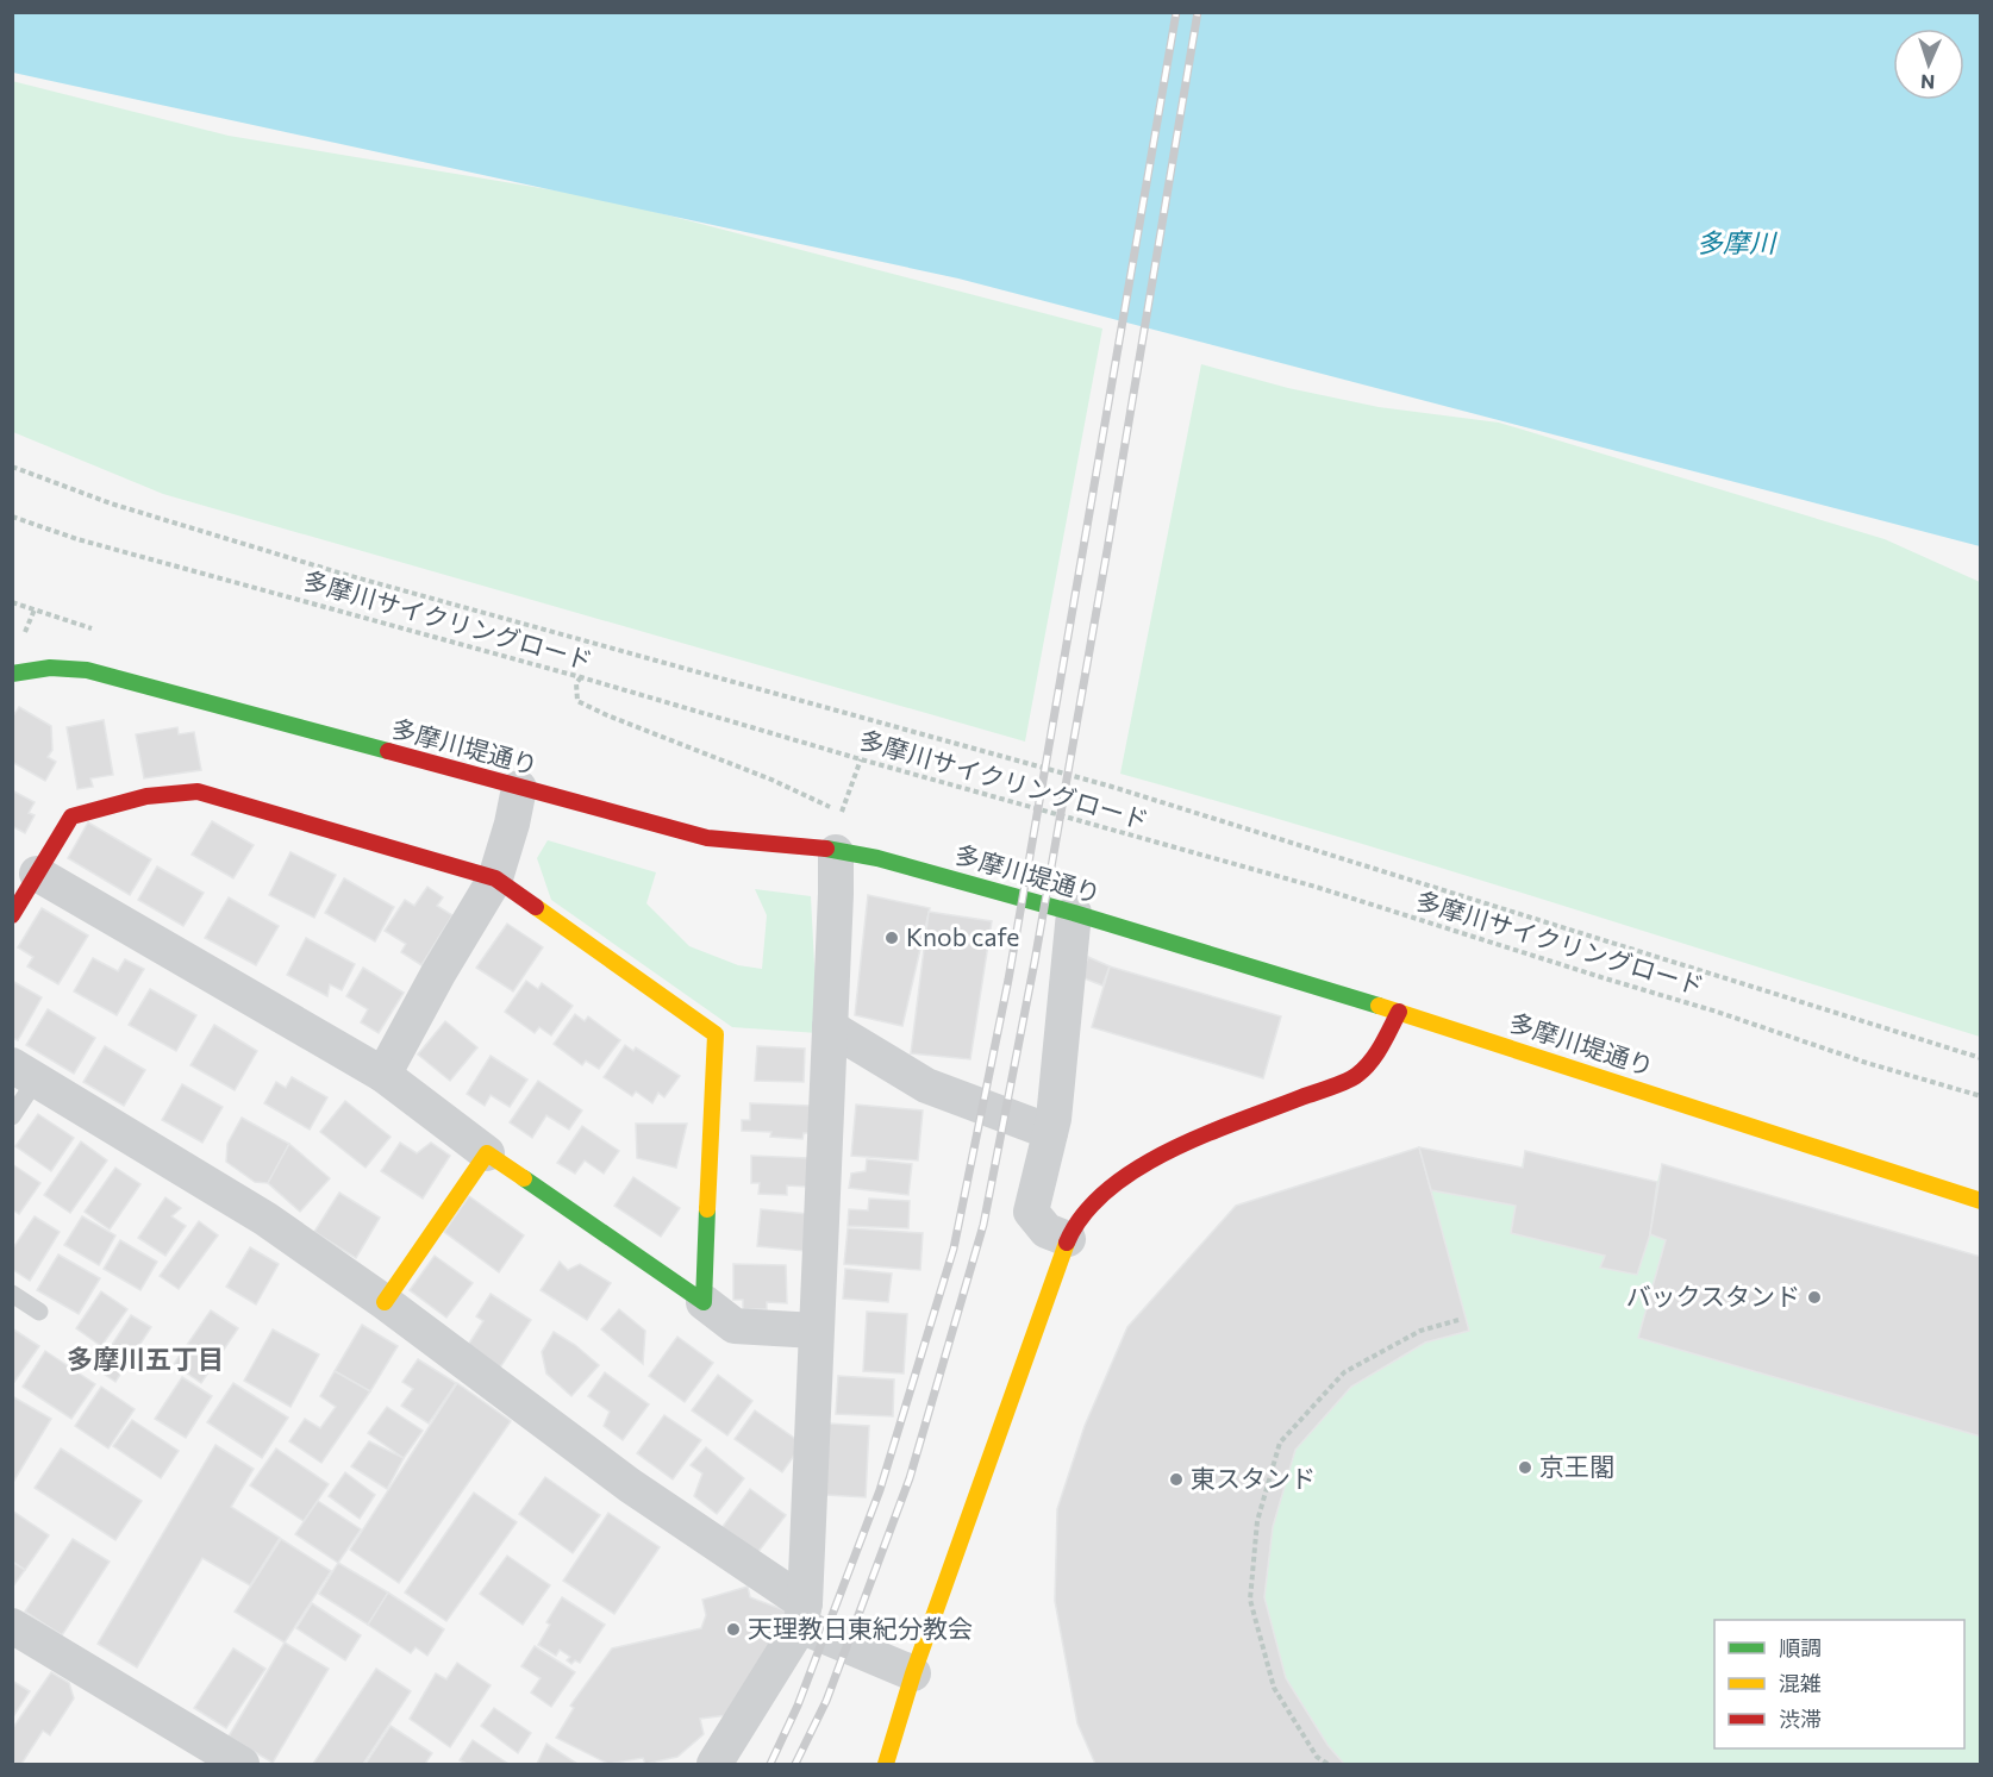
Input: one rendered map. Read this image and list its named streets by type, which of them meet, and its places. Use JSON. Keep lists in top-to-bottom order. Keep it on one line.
{"streets":{"street":["多摩川堤通り"],"path":["多摩川サイクリングロード"]},"districts":["多摩川五丁目"],"water":["多摩川"],"places":["Knob cafe","バックスタンド","京王閣","東スタンド","天理教日東紀分教会"],"legend":["順調","混雑","渋滞"],"north":"bottom"}
